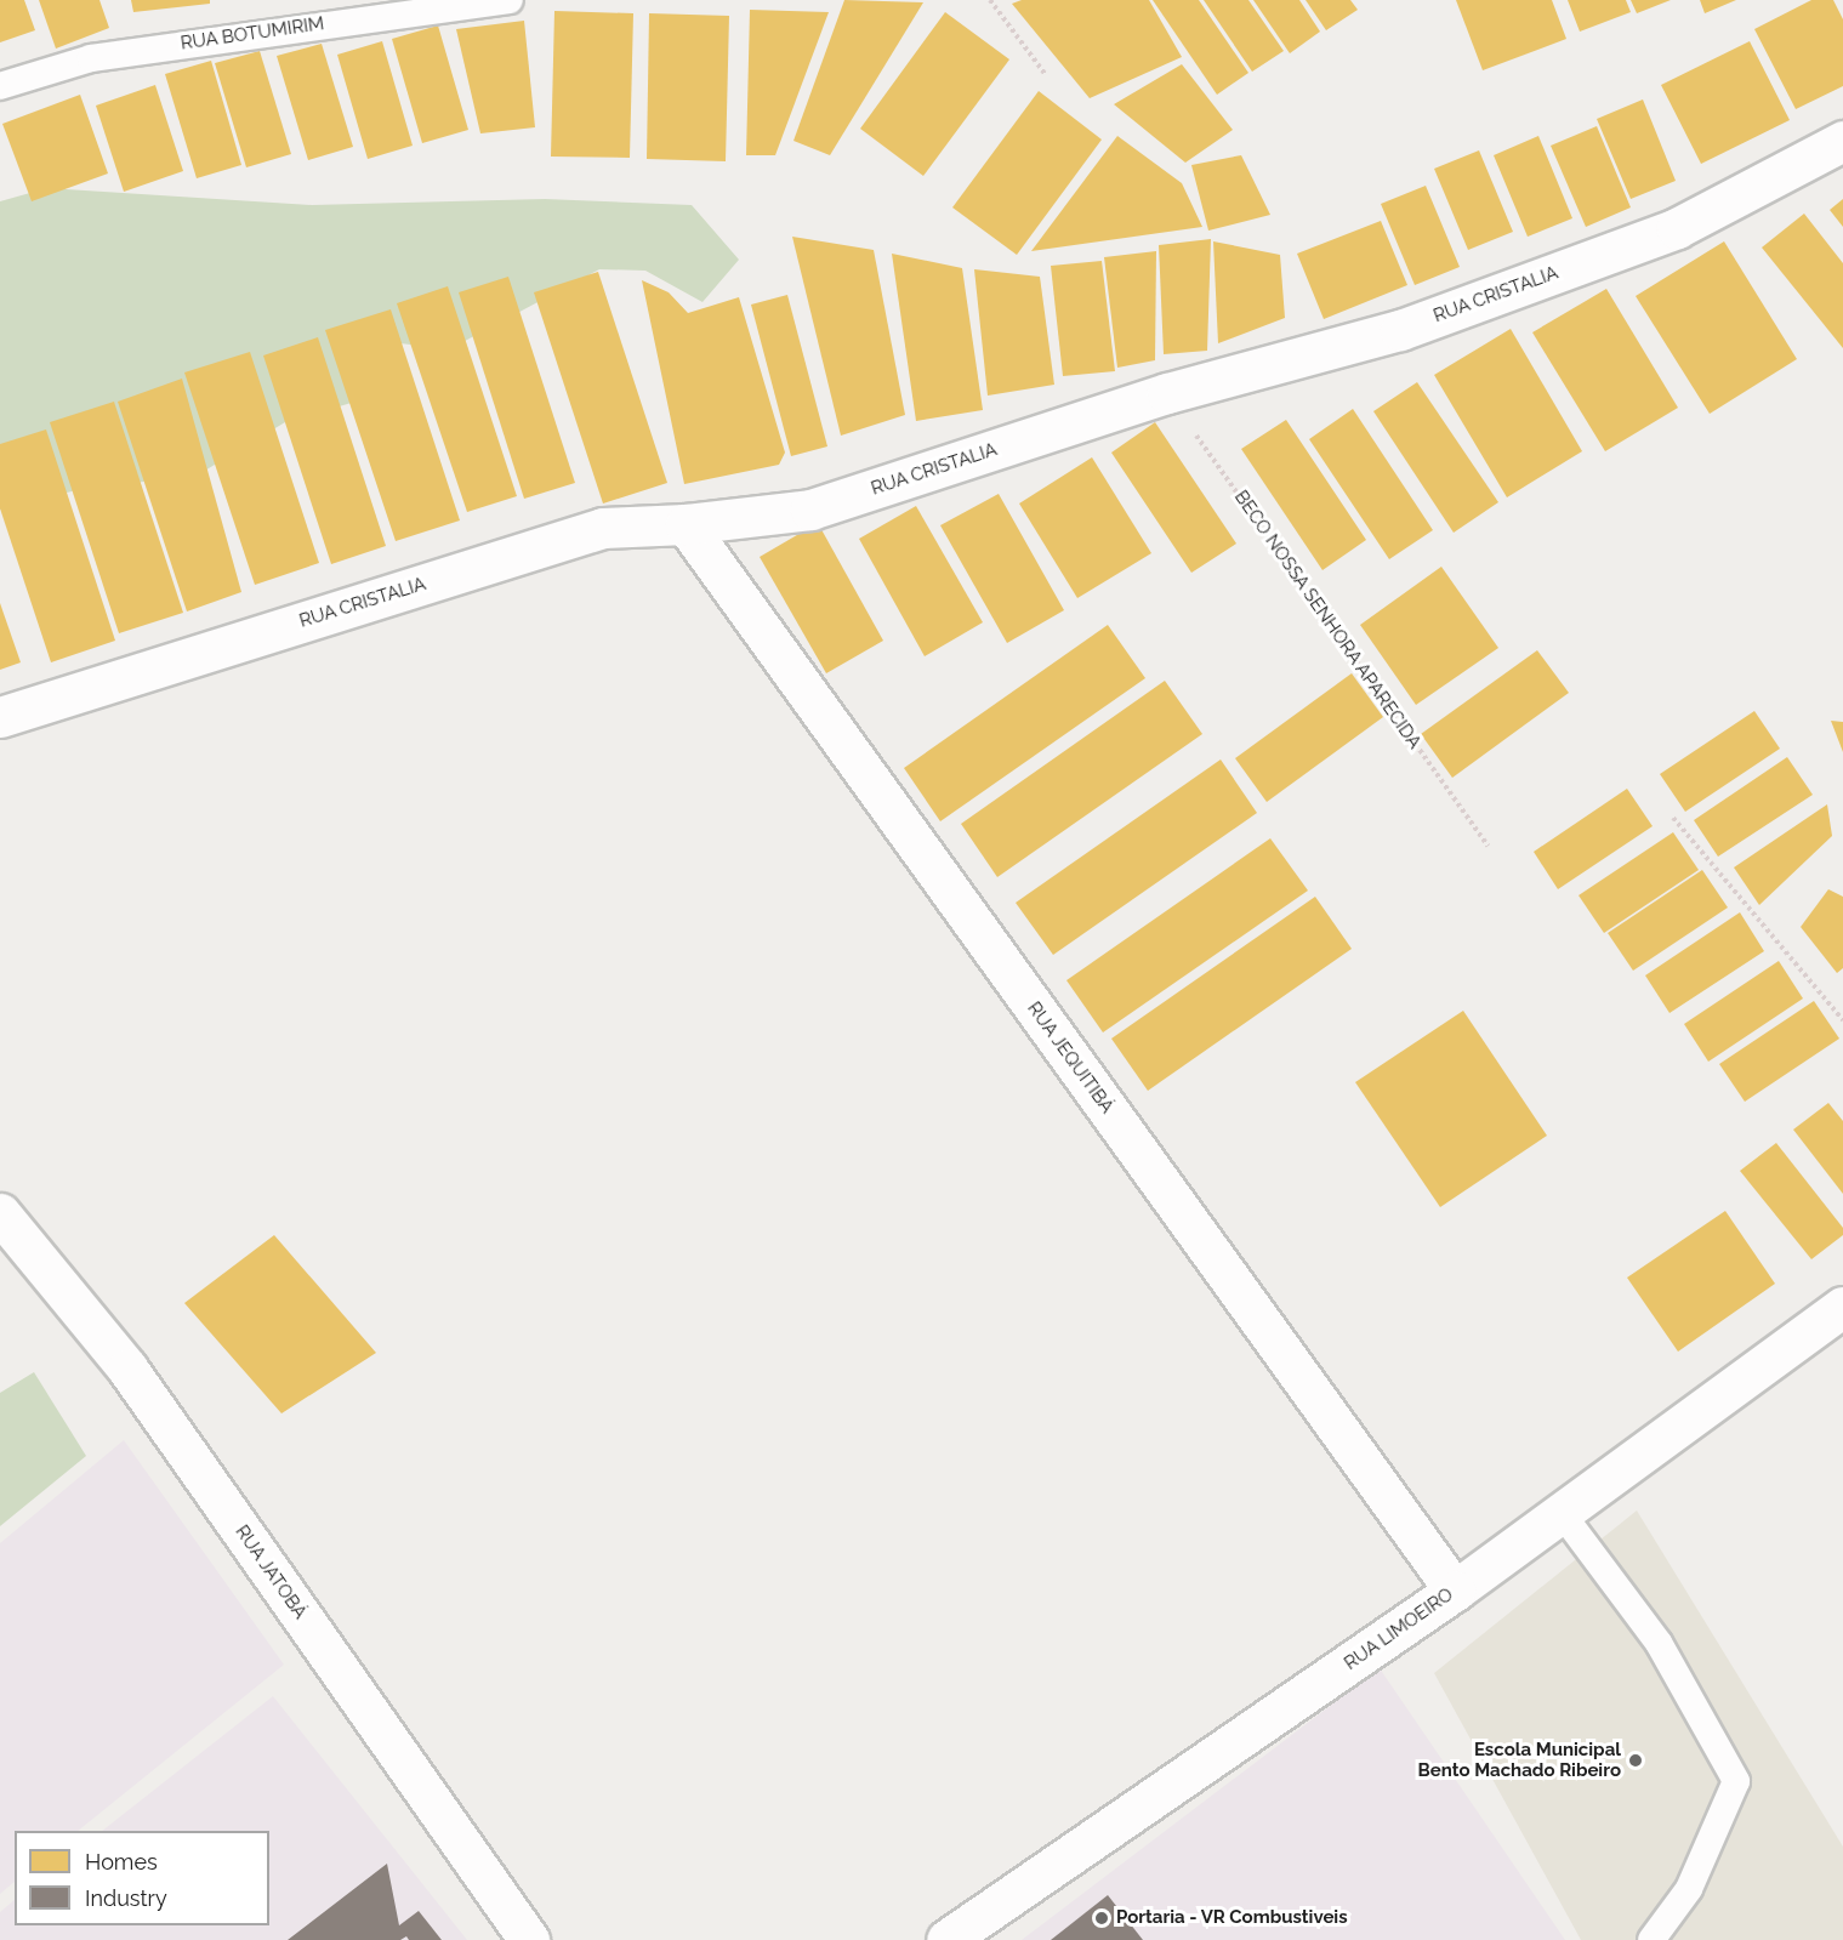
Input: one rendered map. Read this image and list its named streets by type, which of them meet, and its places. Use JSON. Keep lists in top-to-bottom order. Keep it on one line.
{"streets":{"street":["RUA CRISTALIA","RUA JEQUITIBÁ","RUA JATOBÁ","RUA LIMOEIRO"],"lane":["RUA BOTUMIRIM"],"path":["BECO NOSSA SENHORA APARECIDA"]},"crossings":[["RUA CRISTALIA","BECO NOSSA SENHORA APARECIDA"],["RUA CRISTALIA","RUA JEQUITIBÁ"],["RUA JEQUITIBÁ","RUA LIMOEIRO"]],"places":["Escola Municipal Bento Machado Ribeiro","Portaria - VR Combustiveis"],"legend":["Homes","Industry"]}
